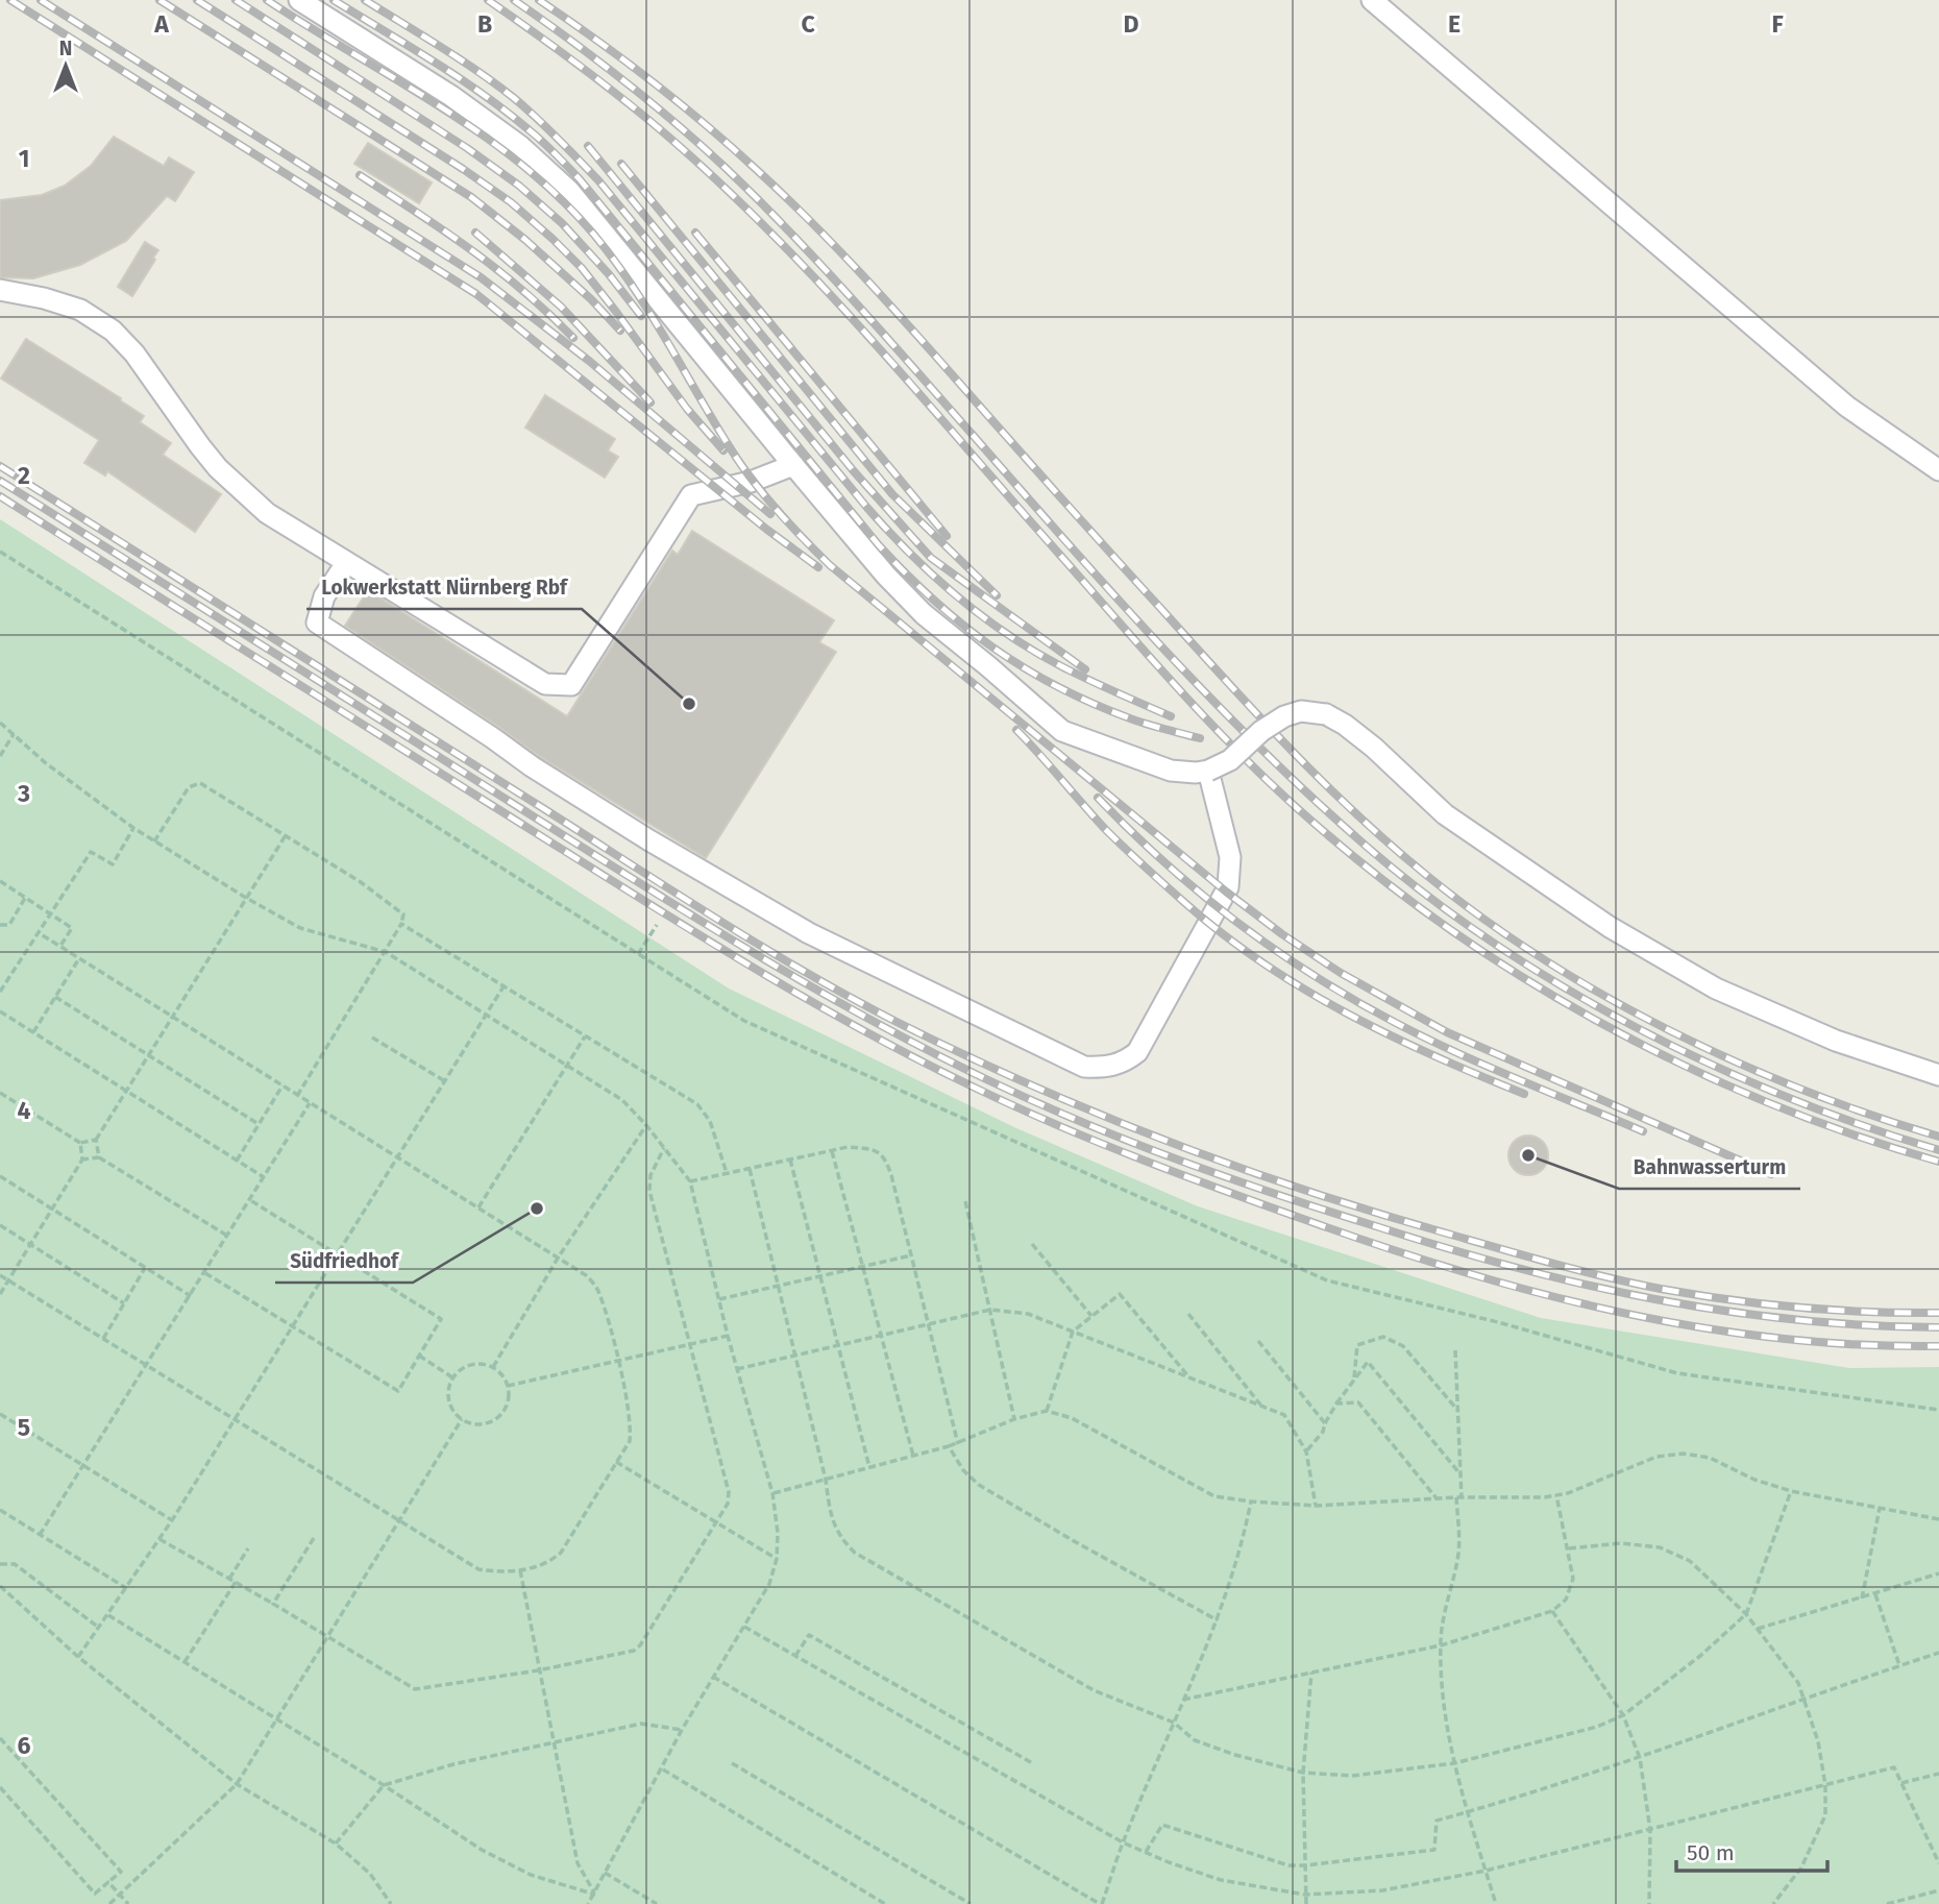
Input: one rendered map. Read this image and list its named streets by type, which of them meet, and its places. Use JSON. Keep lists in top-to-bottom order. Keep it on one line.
{"places":["Lokwerkstatt Nürnberg Rbf","Bahnwasserturm","Südfriedhof"],"scale_bar":"50 m","north":"top","grid":{"columns":["A","B","C","D","E","F"],"rows":["1","2","3","4","5","6"]}}
